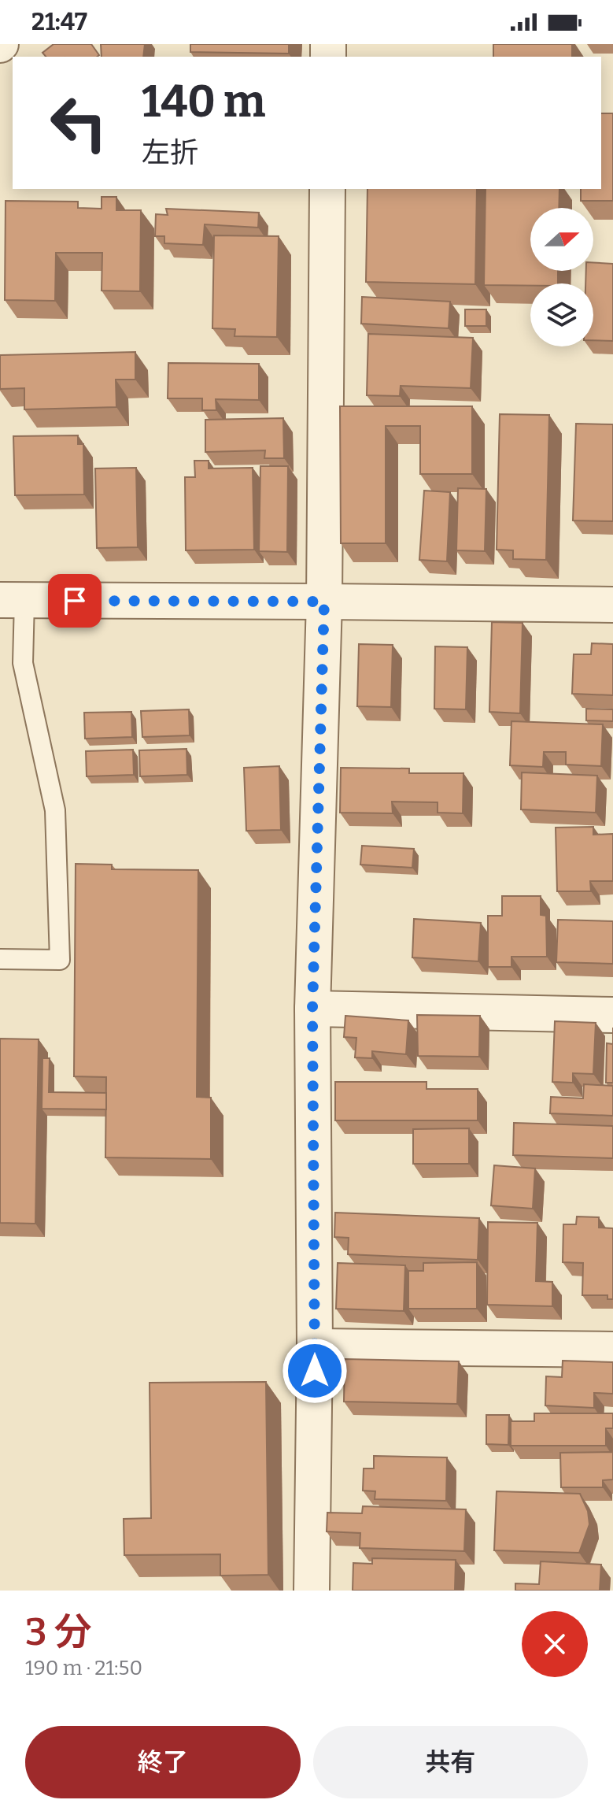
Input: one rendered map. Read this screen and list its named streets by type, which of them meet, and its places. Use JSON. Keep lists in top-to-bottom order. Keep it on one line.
{"north":"right","page":{"status":"21:47","turn":["140 m","左折"],"heading":["3 分","190 m · 21:50"],"buttons":["終了","共有"]}}
